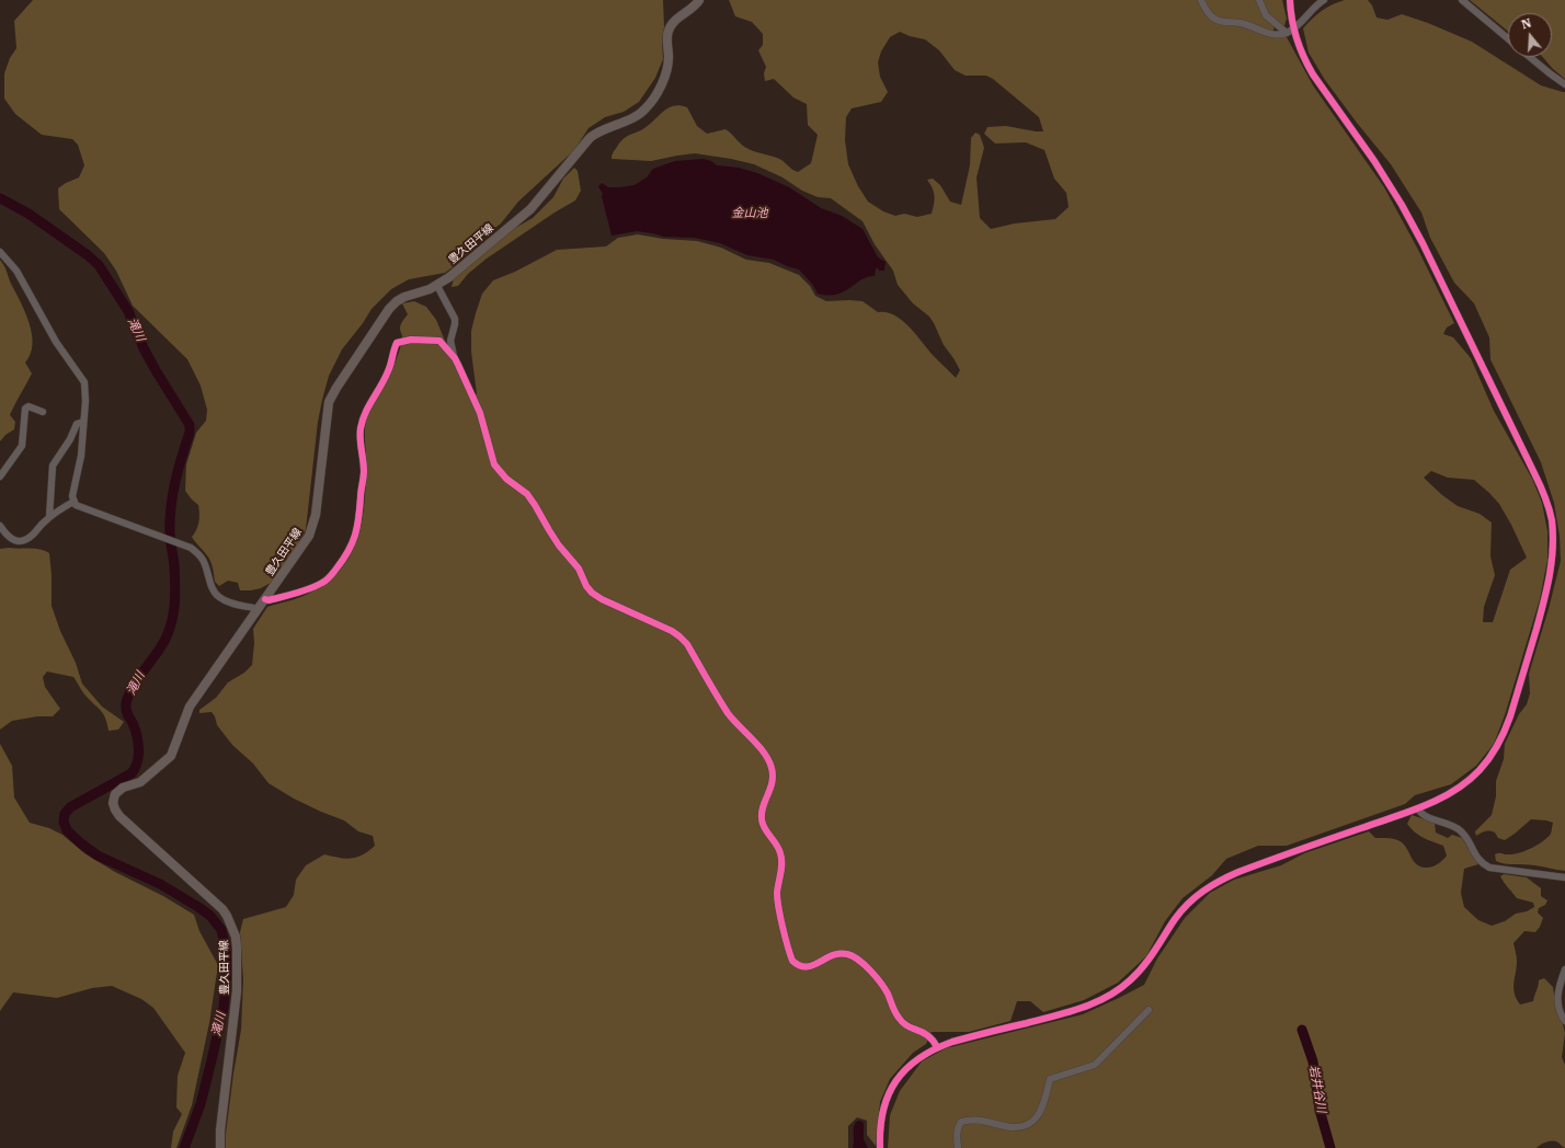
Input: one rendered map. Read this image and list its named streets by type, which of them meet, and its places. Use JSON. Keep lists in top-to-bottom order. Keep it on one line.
{"streets":{"main road":["豊久田平線"]},"water":["金山池","滝川","岩井谷川"],"north":"top"}
